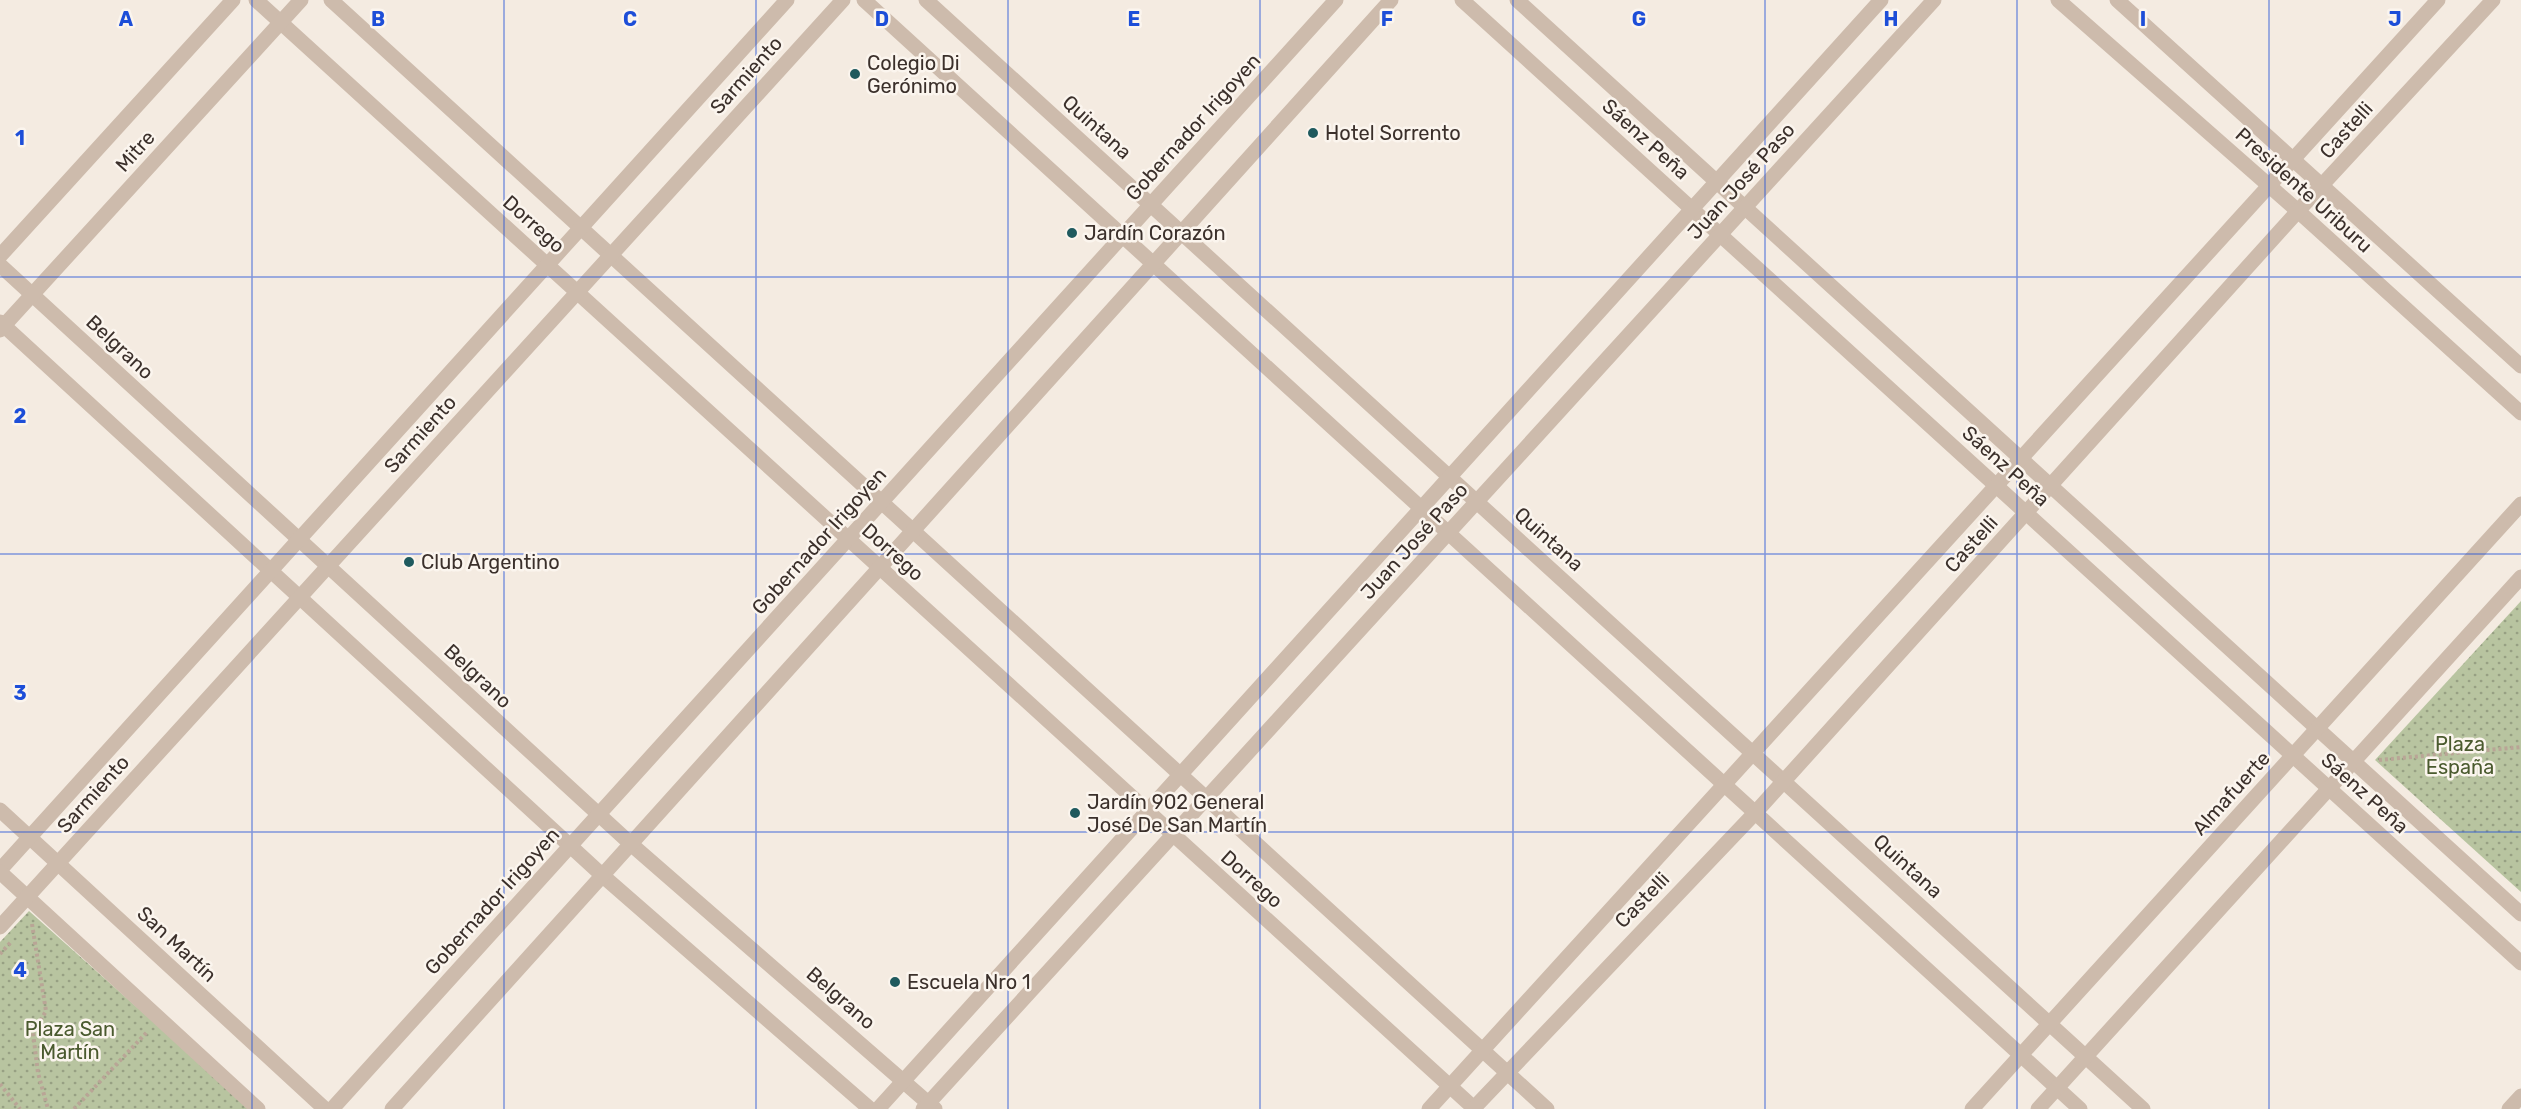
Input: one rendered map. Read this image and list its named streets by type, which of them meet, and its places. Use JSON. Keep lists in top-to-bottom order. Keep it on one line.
{"streets":{"street":["Sarmiento","Quintana","Gobernador Irigoyen","Castelli","Sáenz Peña","Mitre","Juan José Paso","Presidente Uriburu","Dorrego","Belgrano","Almafuerte","San Martín"]},"crossings":[["Sarmiento","Dorrego"],["Sarmiento","Belgrano"],["Sarmiento","San Martín"],["Quintana","Gobernador Irigoyen"],["Quintana","Castelli"],["Quintana","Juan José Paso"],["Quintana","Almafuerte"],["Gobernador Irigoyen","Dorrego"],["Gobernador Irigoyen","Belgrano"],["Castelli","Sáenz Peña"],["Castelli","Presidente Uriburu"],["Castelli","Dorrego"],["Sáenz Peña","Juan José Paso"],["Sáenz Peña","Almafuerte"],["Mitre","Dorrego"],["Mitre","Belgrano"],["Juan José Paso","Dorrego"],["Juan José Paso","Belgrano"]],"parks":["Plaza España","Plaza San Martín"],"places":["Colegio Di Gerónimo","Hotel Sorrento","Jardín Corazón","Club Argentino","Jardín 902 General José De San Martín","Escuela Nro 1"],"grid":{"columns":["A","B","C","D","E","F","G","H","I","J"],"rows":["1","2","3","4"]}}
